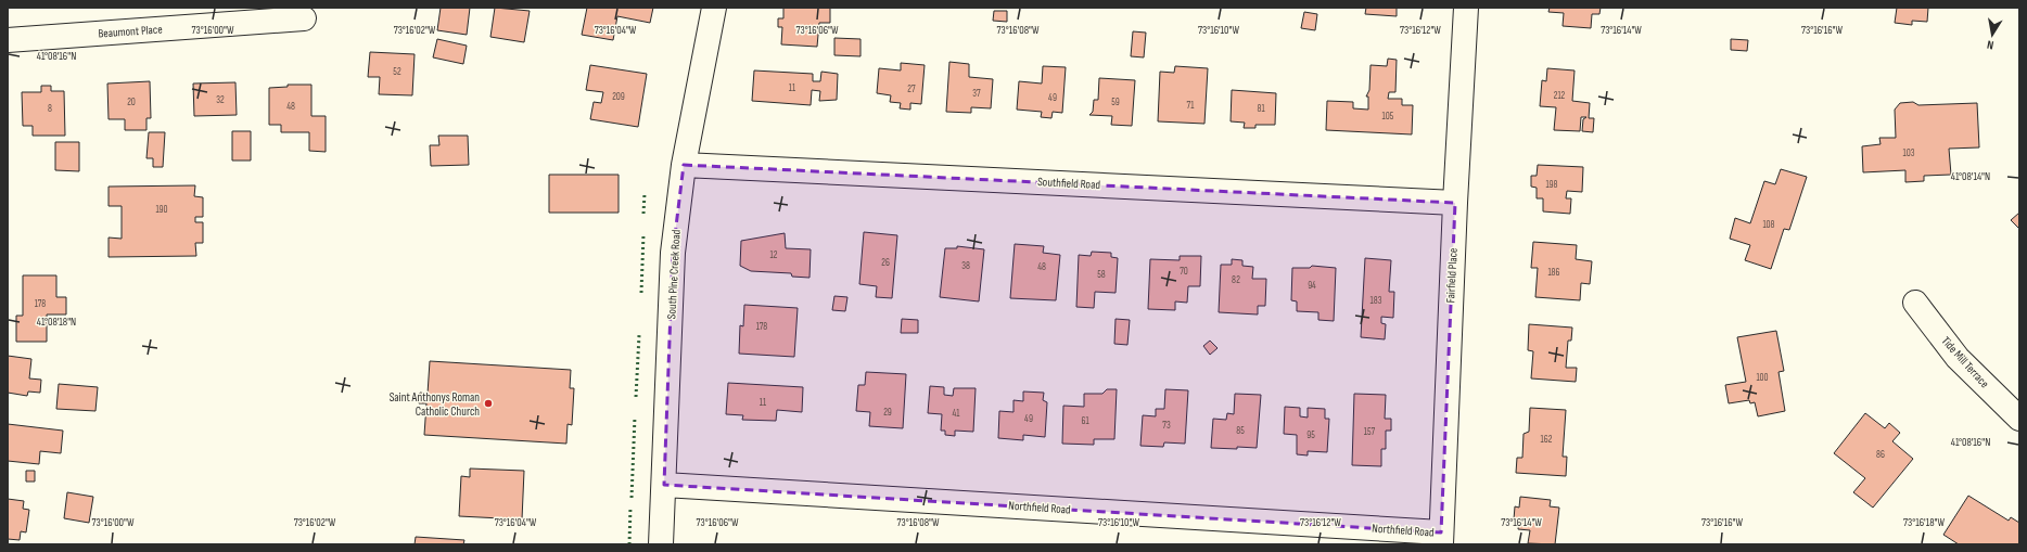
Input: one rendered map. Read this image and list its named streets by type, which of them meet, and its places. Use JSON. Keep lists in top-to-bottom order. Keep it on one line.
{"streets":{"street":["Beaumont Place","Southfield Road","South Pine Creek Road","Fairfield Place","Tide Mill Terrace","Northfield Road"]},"crossings":[["Southfield Road","South Pine Creek Road"],["Southfield Road","Fairfield Place"],["South Pine Creek Road","Northfield Road"],["Fairfield Place","Northfield Road"]],"places":["Saint Anthonys Roman Catholic Church"],"house_numbers":["52","11","27","37","212","209","49","32","20","59","71","48","8","81","105","103","198","190","108","12","26","38","48","70","186","58","82","94","183","178","178","100","11","29","41","49","61","73","85","157","95","162","86"],"north":"bottom","coordinates":["73°16'00\"W","73°16'02\"W","73°16'04\"W","73°16'06\"W","73°16'08\"W","73°16'10\"W","73°16'12\"W","73°16'14\"W","73°16'16\"W","41°08'16\"N","41°08'14\"N","41°08'18\"N","73°16'18\"W"]}
